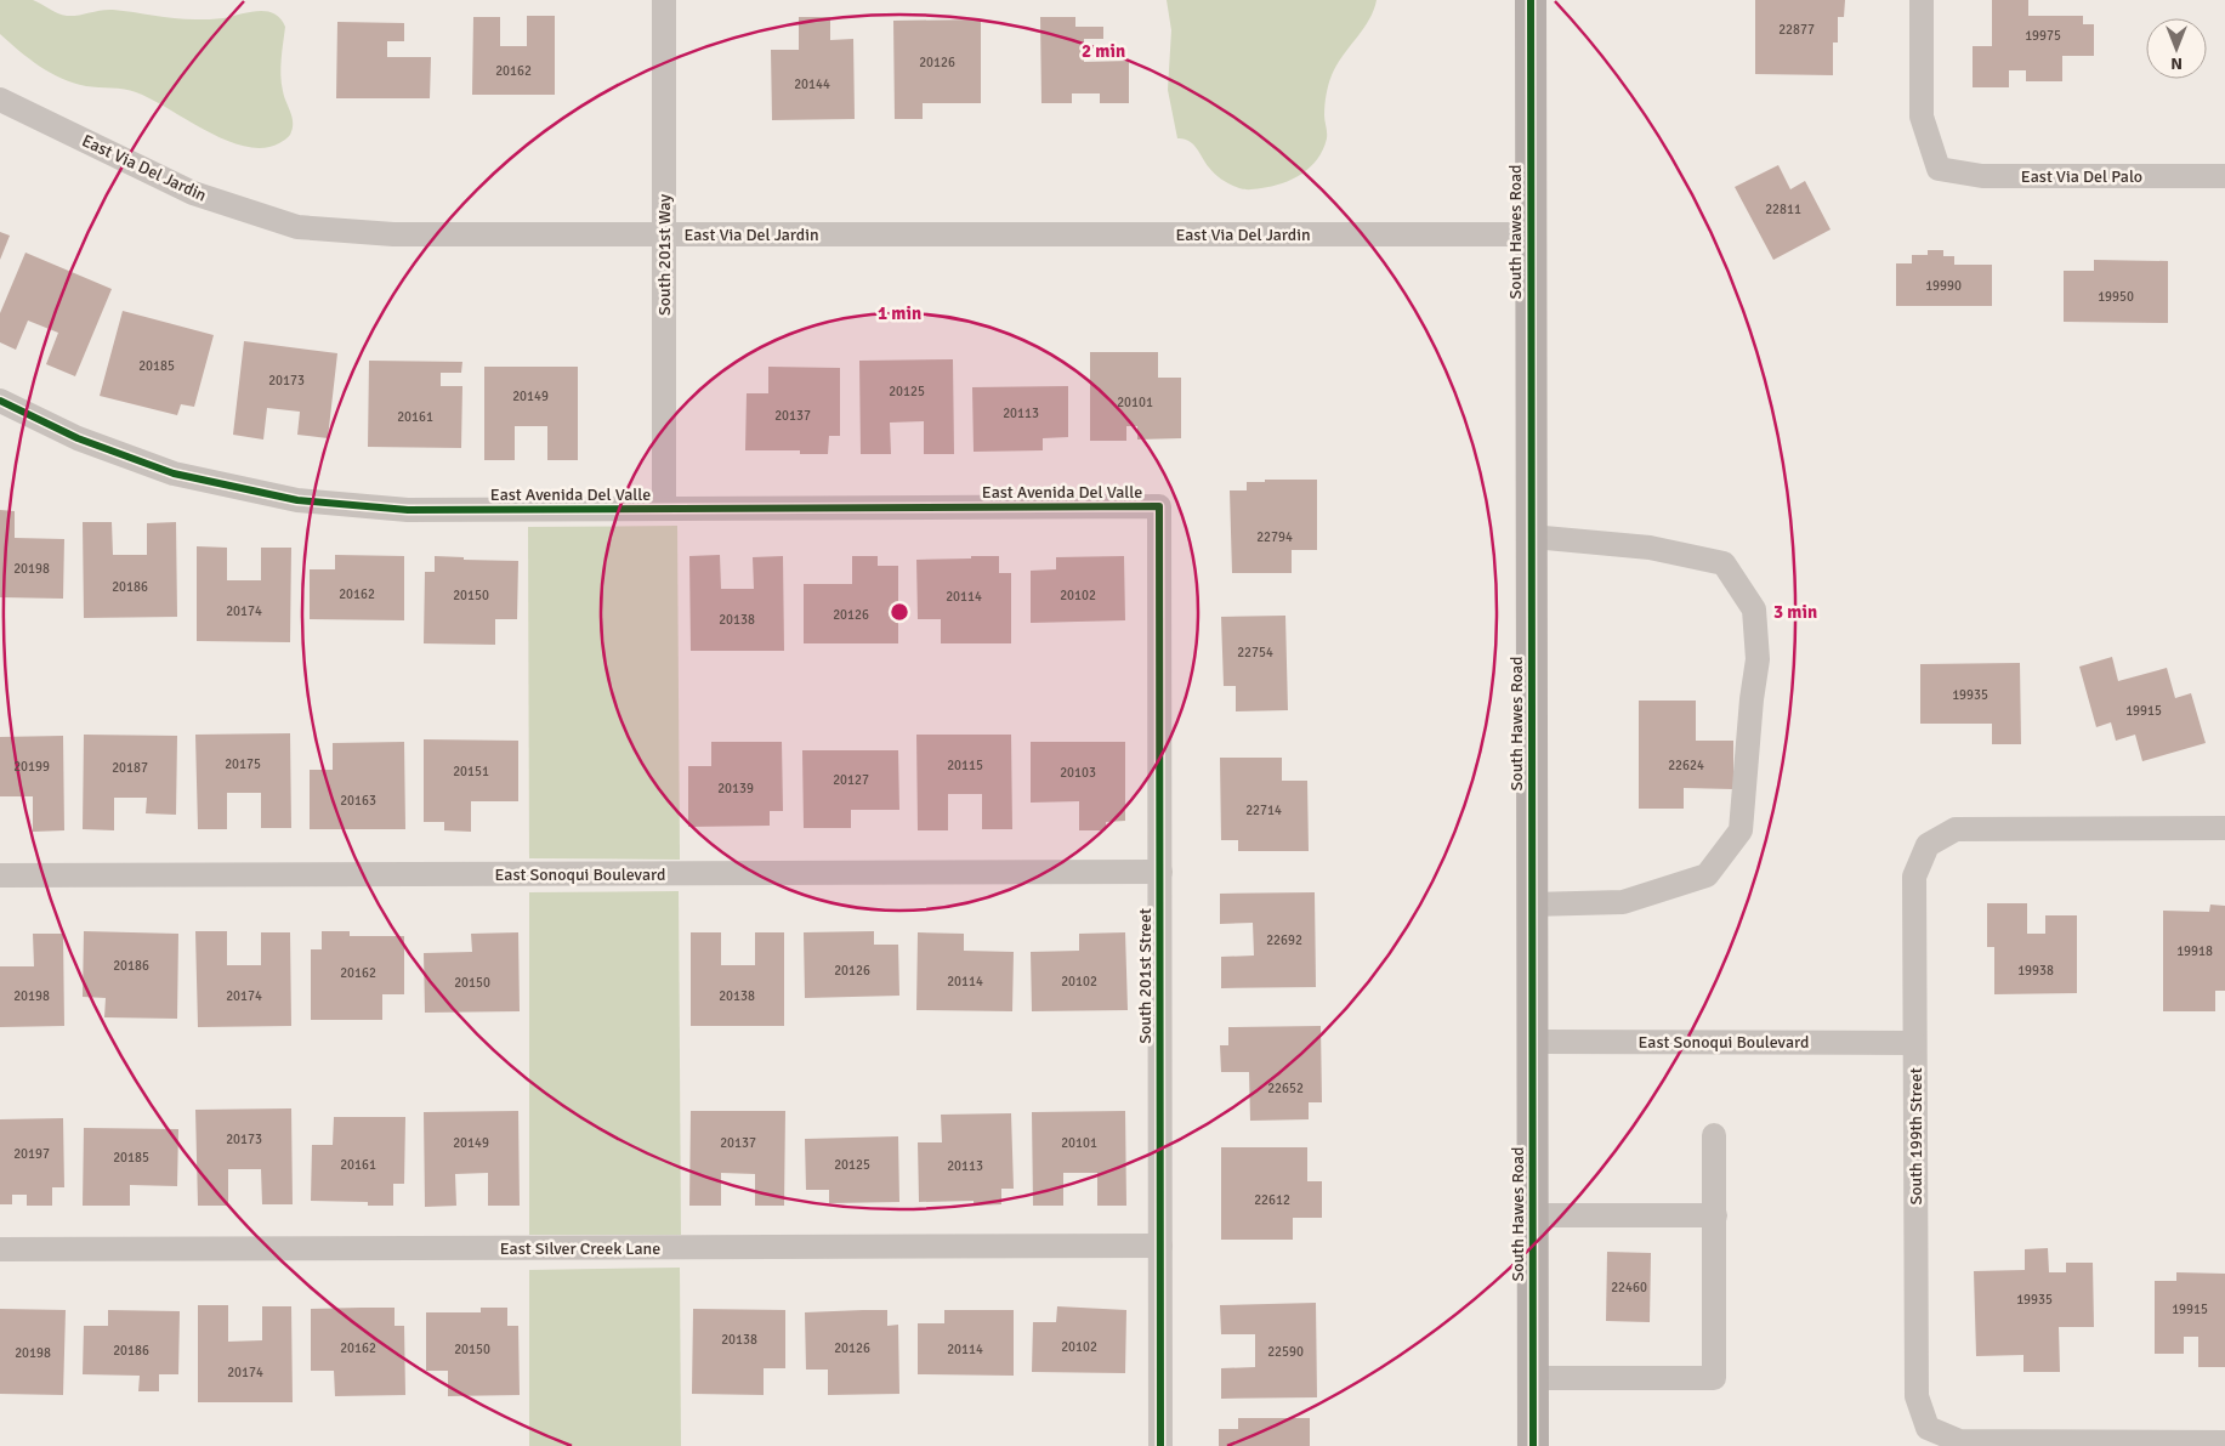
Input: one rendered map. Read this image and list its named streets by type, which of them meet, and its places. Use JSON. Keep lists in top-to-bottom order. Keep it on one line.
{"streets":{"main road":["South Hawes Road"],"street":["East Via Del Jardin","East Via Del Palo","South 201st Way","East Avenida Del Valle","East Sonoqui Boulevard","South 201st Street","South 199th Street","East Silver Creek Lane"]},"crossings":[["East Via Del Jardin","South Hawes Road"],["East Via Del Jardin","South 201st Way"],["South Hawes Road","East Sonoqui Boulevard"],["South 201st Way","East Avenida Del Valle"],["East Avenida Del Valle","South 201st Street"],["East Sonoqui Boulevard","South 201st Street"],["East Sonoqui Boulevard","South 199th Street"],["South 201st Street","East Silver Creek Lane"]],"house_numbers":["22877","19975","20126","20162","20144","22811","19990","19950","20185","20173","20125","20149","20101","20113","20137","20161","22794","20198","20186","20162","20150","20102","20114","20174","20126","20138","22754","19935","19915","20175","20115","22624","20199","20187","20151","20103","20127","20139","20163","22714","22692","19918","20186","20126","19938","20162","20114","20102","20150","20198","20174","20138","22652","20173","20149","20137","20101","20197","20185","20161","20125","20113","22612","22460","19935","19915","20138","20102","20162","20126","20150","20114","20186","22590","20198","20174"],"north":"bottom","rings":["2 min","1 min","3 min"]}
